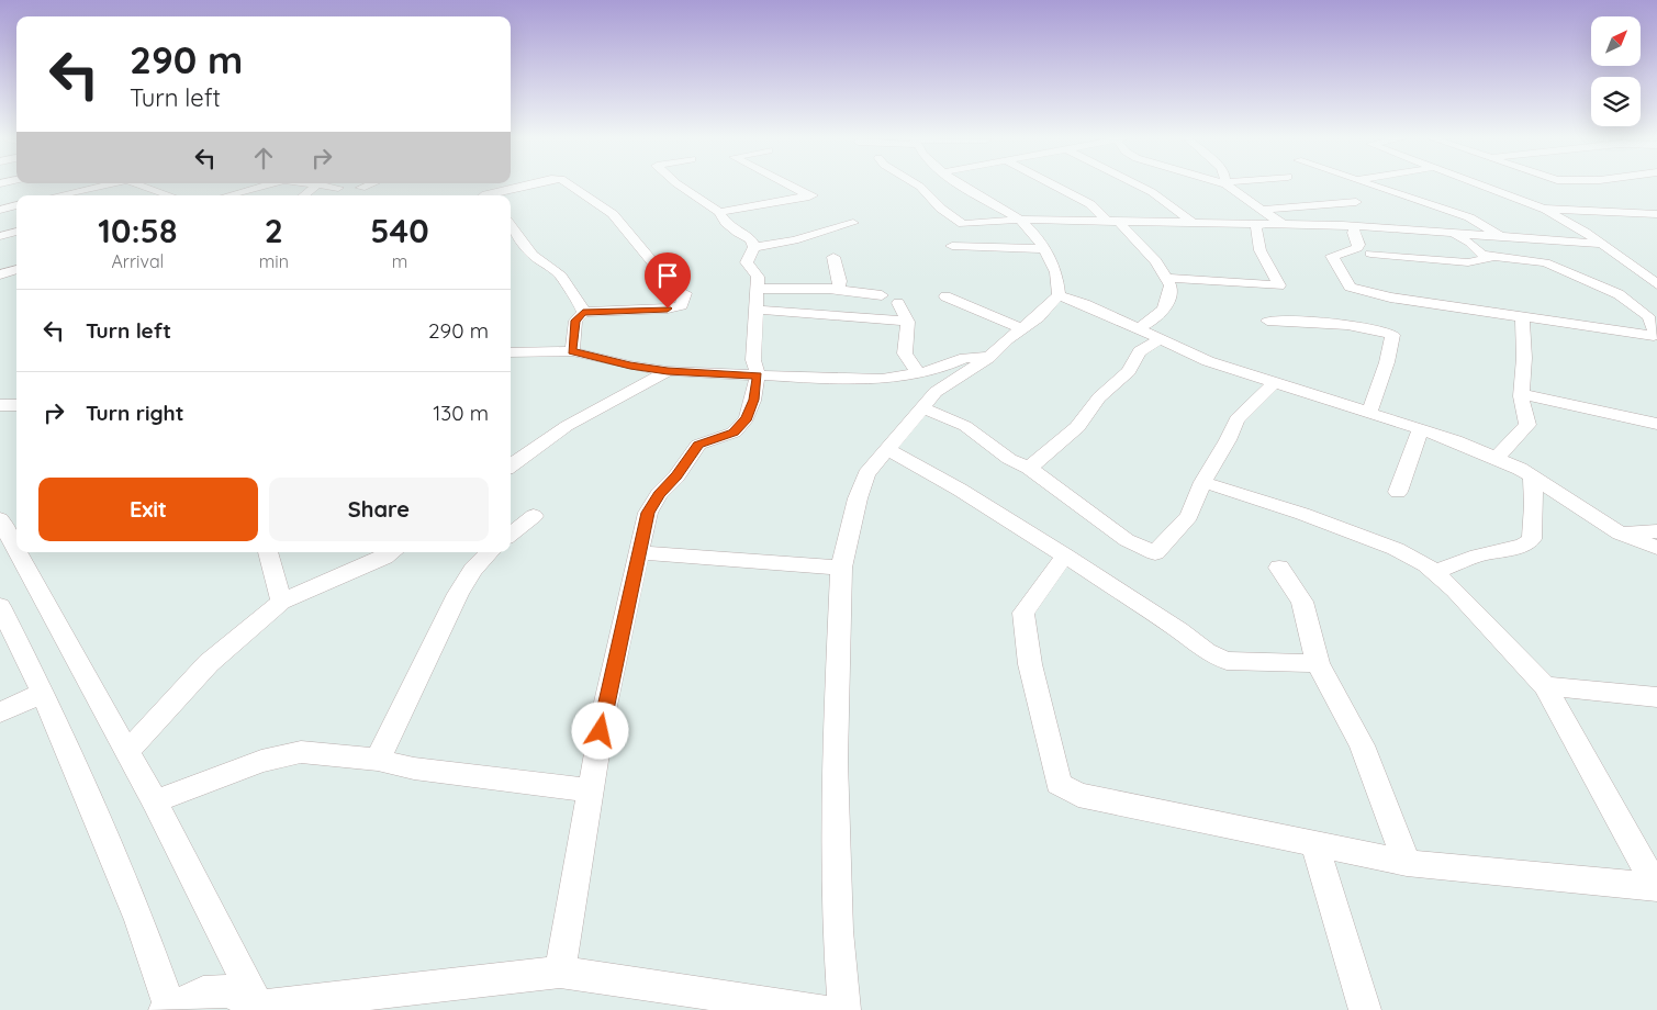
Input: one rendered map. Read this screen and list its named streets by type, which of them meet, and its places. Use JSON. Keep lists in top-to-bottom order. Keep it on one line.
{"north":"top right","page":{"turn":["290 m","Turn left"],"eta":["10:58","Arrival","2","min","540","m"],"list":[{"name":"Turn left","value":"290 m"},{"name":"Turn right","value":"130 m"}],"buttons":["Exit","Share"]}}
